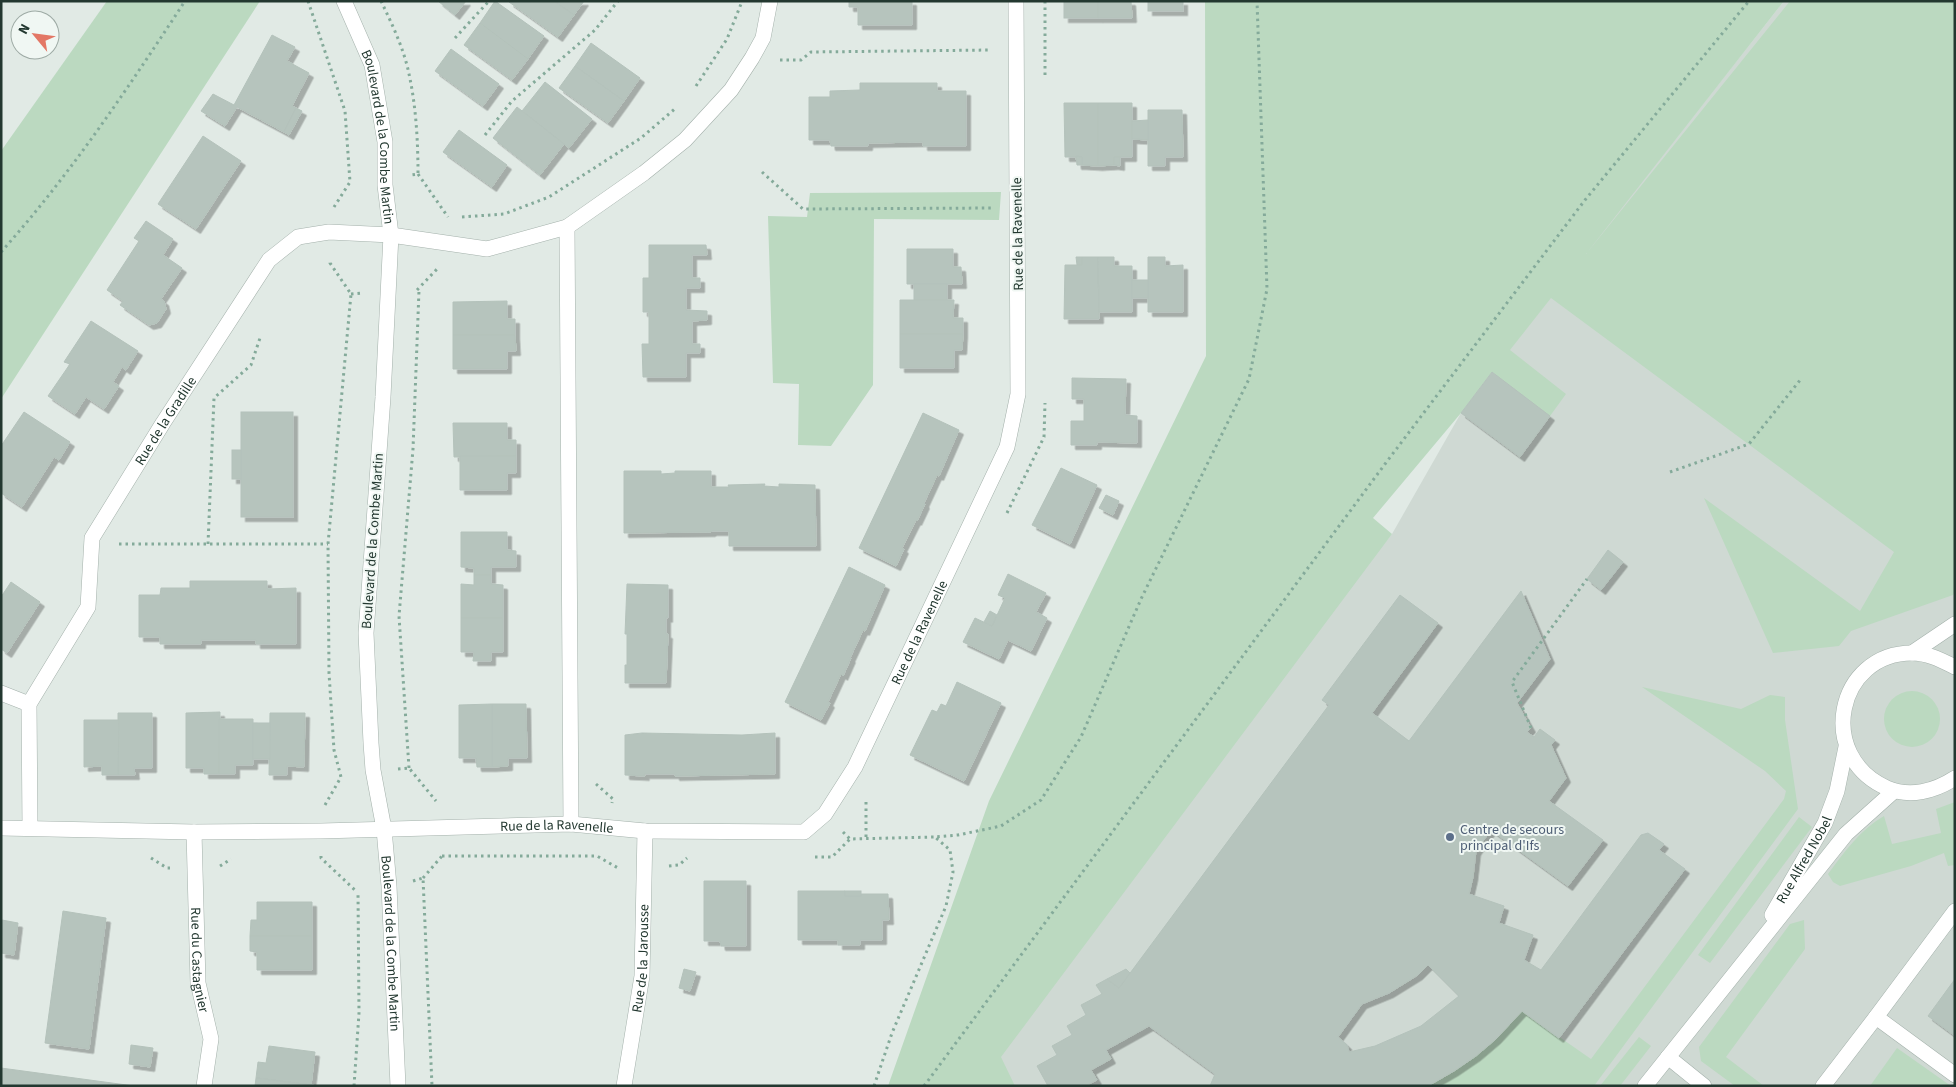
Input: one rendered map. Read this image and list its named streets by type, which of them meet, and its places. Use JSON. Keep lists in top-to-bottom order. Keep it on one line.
{"streets":{"street":["Boulevard de la Combe Martin","Rue de la Ravenelle","Rue de la Gradille","Rue Alfred Nobel","Rue du Castagnier","Rue de la Jarousse"]},"crossings":[["Boulevard de la Combe Martin","Rue de la Ravenelle"],["Boulevard de la Combe Martin","Rue de la Gradille"],["Rue de la Ravenelle","Rue de la Jarousse"]],"places":["Centre de secours principal d'Ifs"],"north":"top left"}
